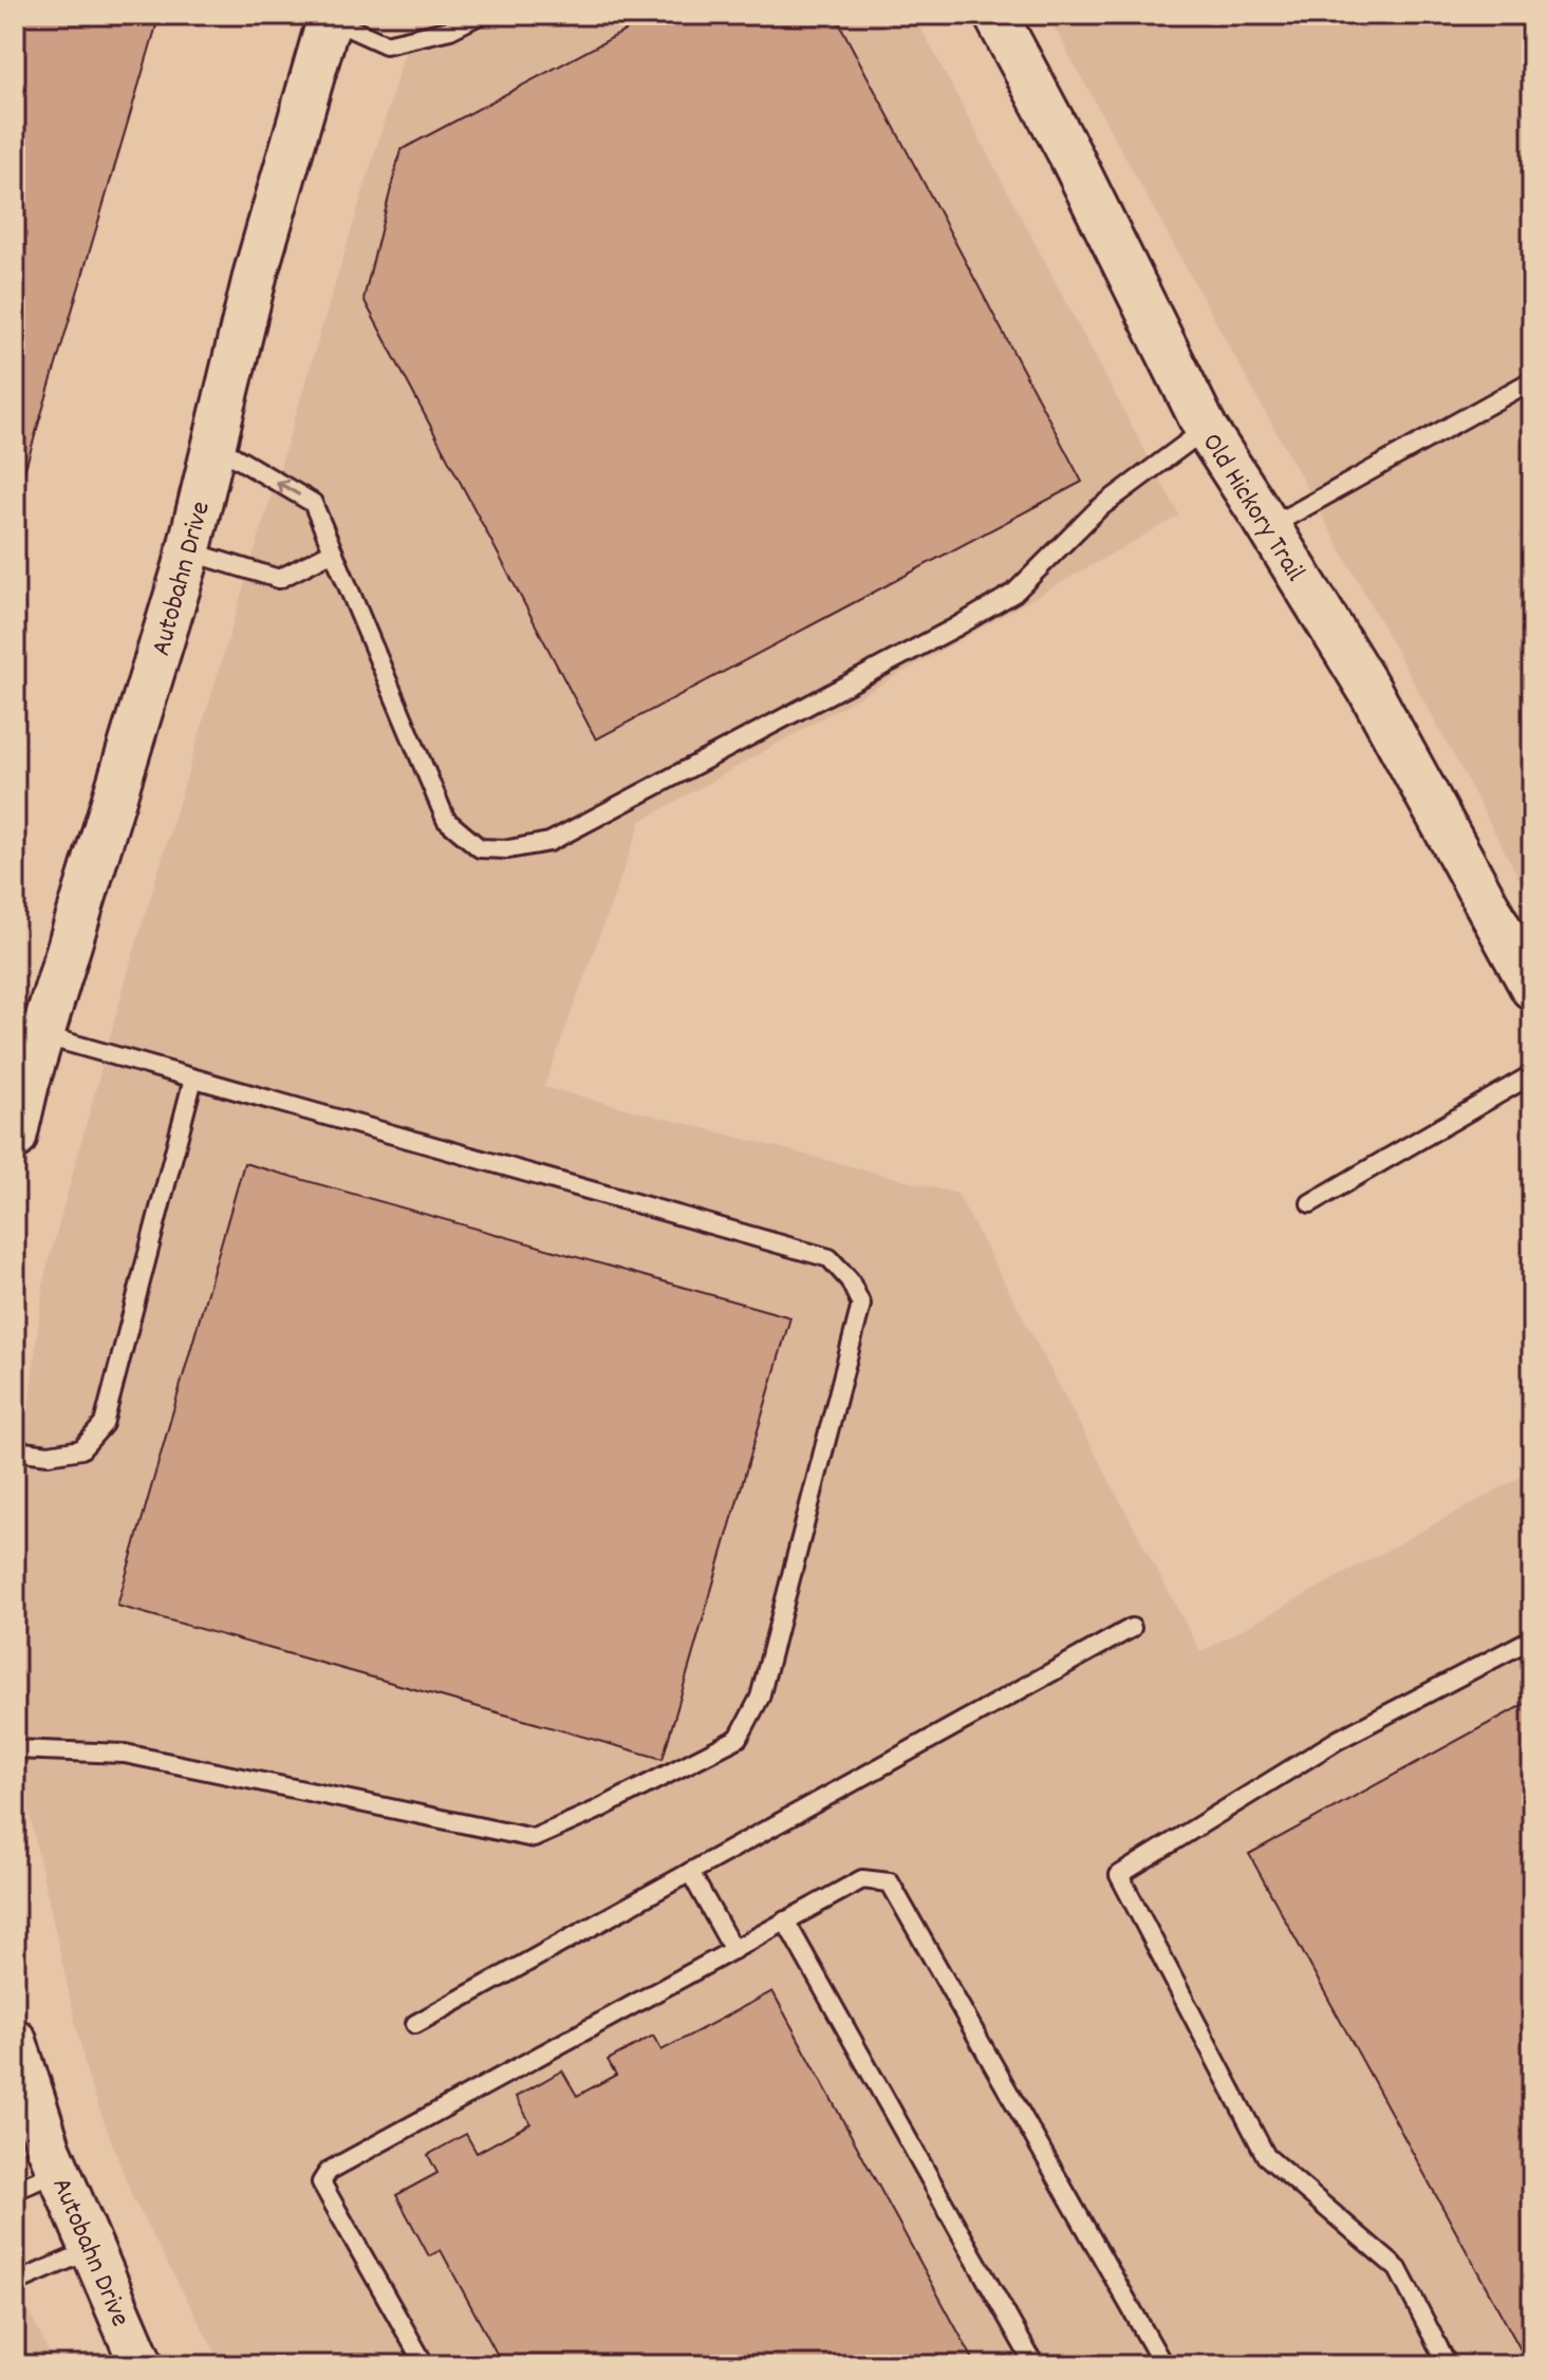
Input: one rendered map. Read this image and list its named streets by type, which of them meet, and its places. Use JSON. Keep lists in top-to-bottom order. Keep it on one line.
{"streets":{"street":["Old Hickory Trail","Autobahn Drive"]}}
